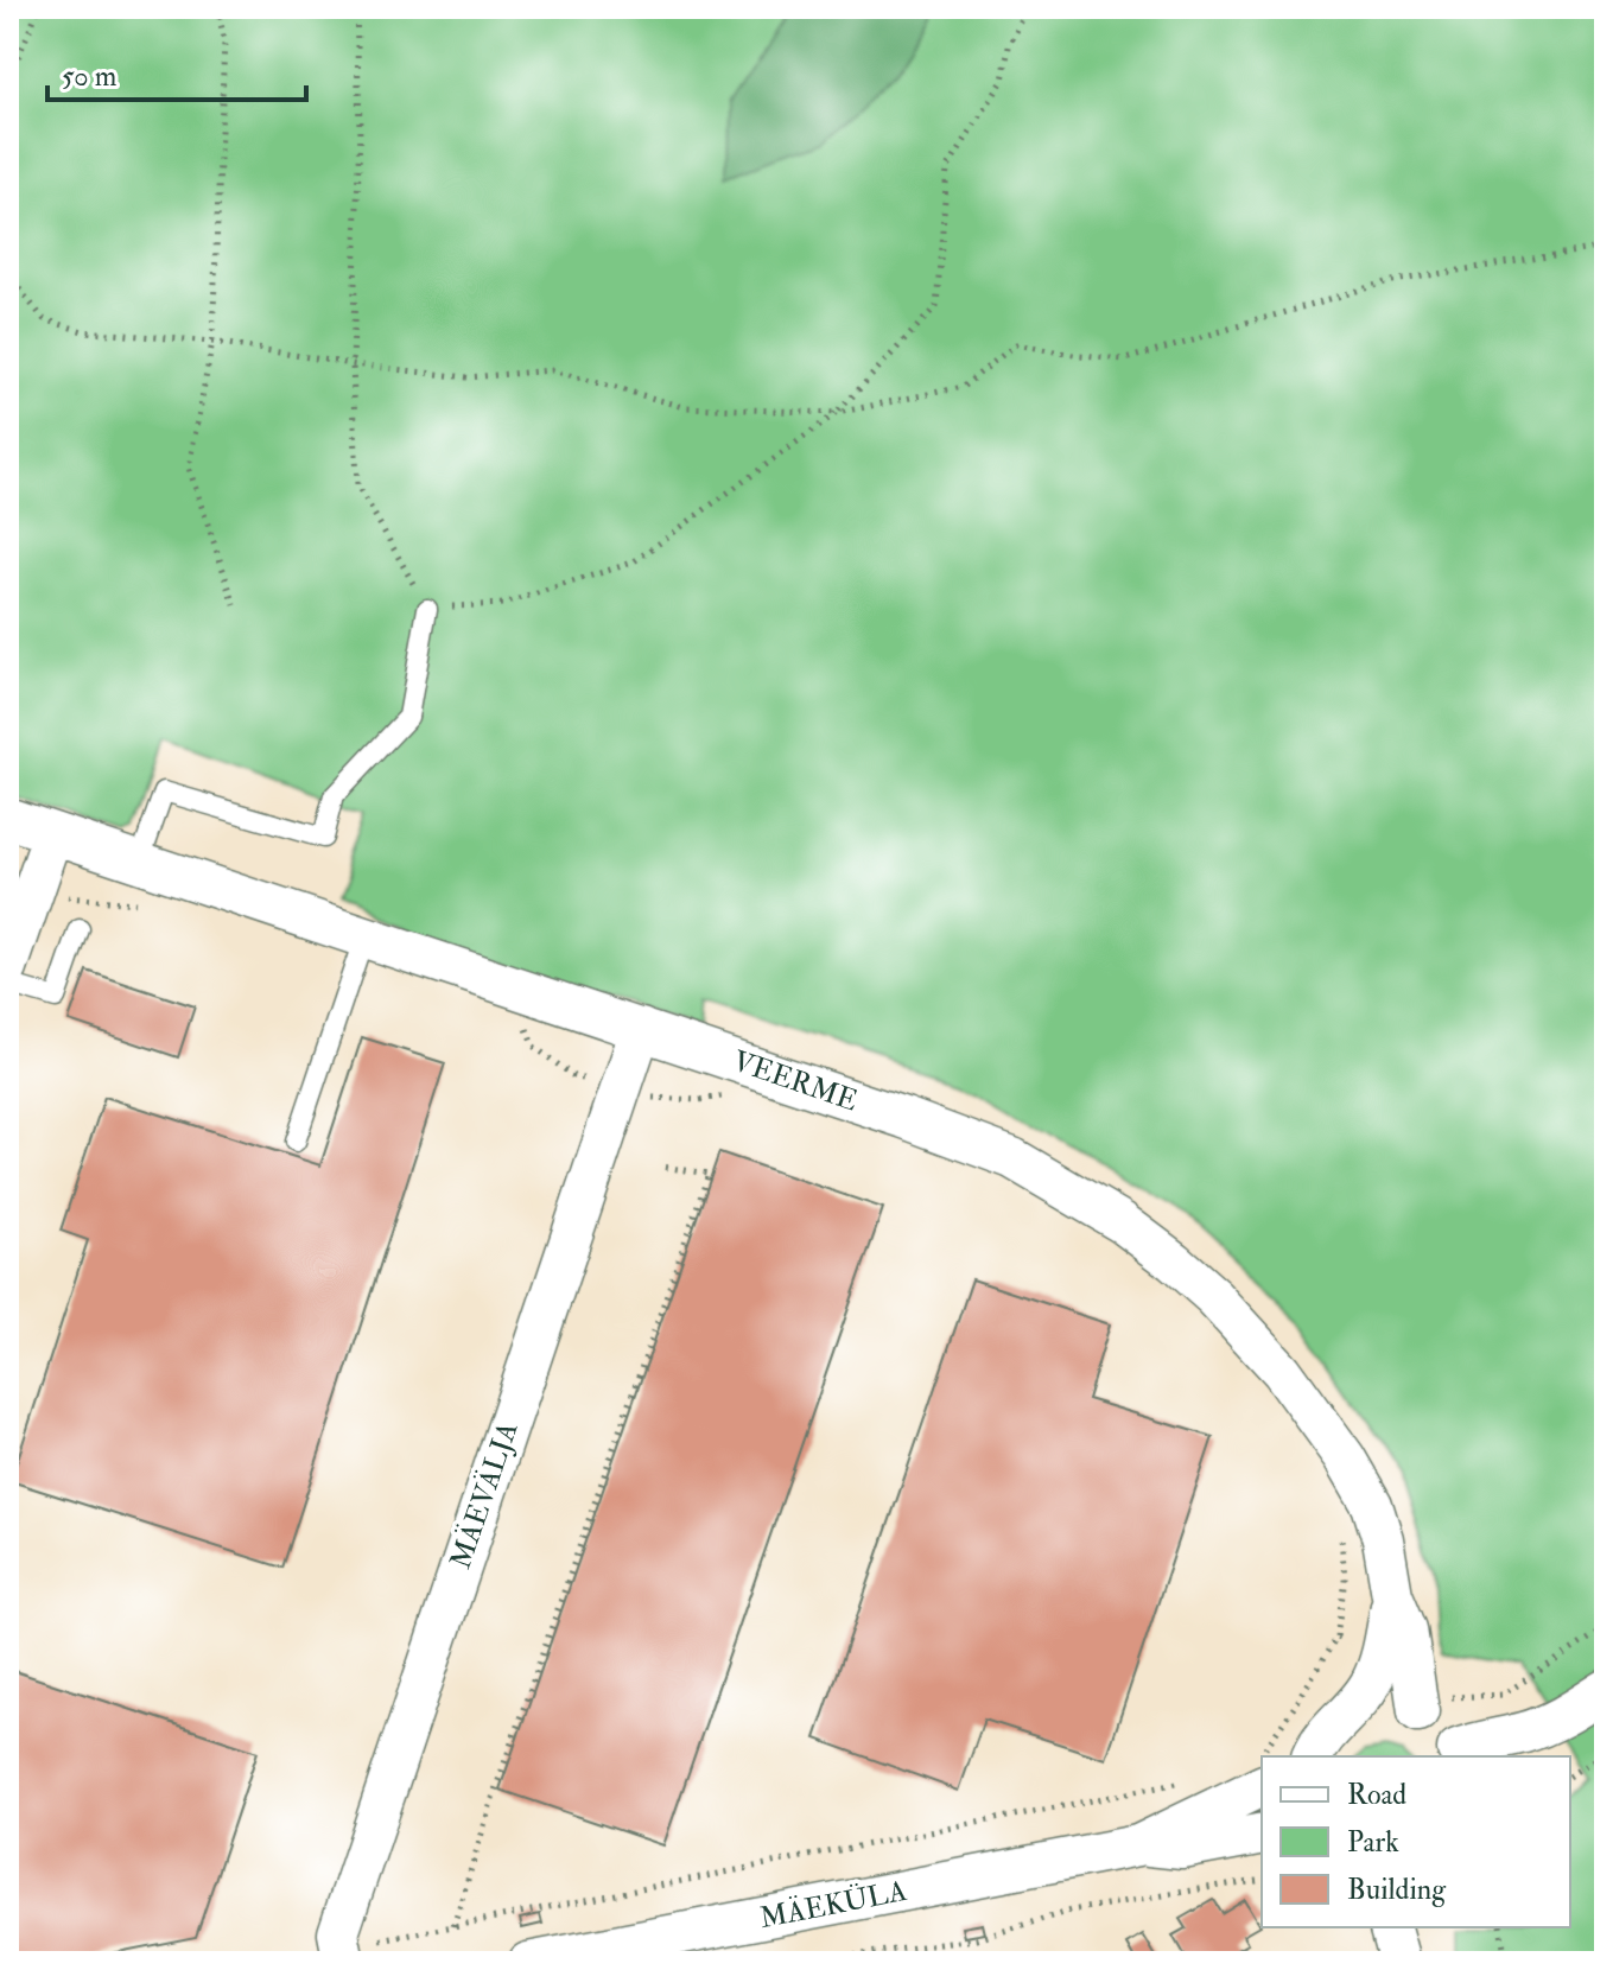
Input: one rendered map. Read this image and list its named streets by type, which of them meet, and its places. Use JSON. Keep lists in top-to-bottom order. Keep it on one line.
{"streets":{"street":["VEERME","MÄEVÄLJA","MÄEKÜLA"]},"crossings":[["VEERME","MÄEVÄLJA"]],"legend":["Road","Park","Building"],"scale_bar":"50 m"}
